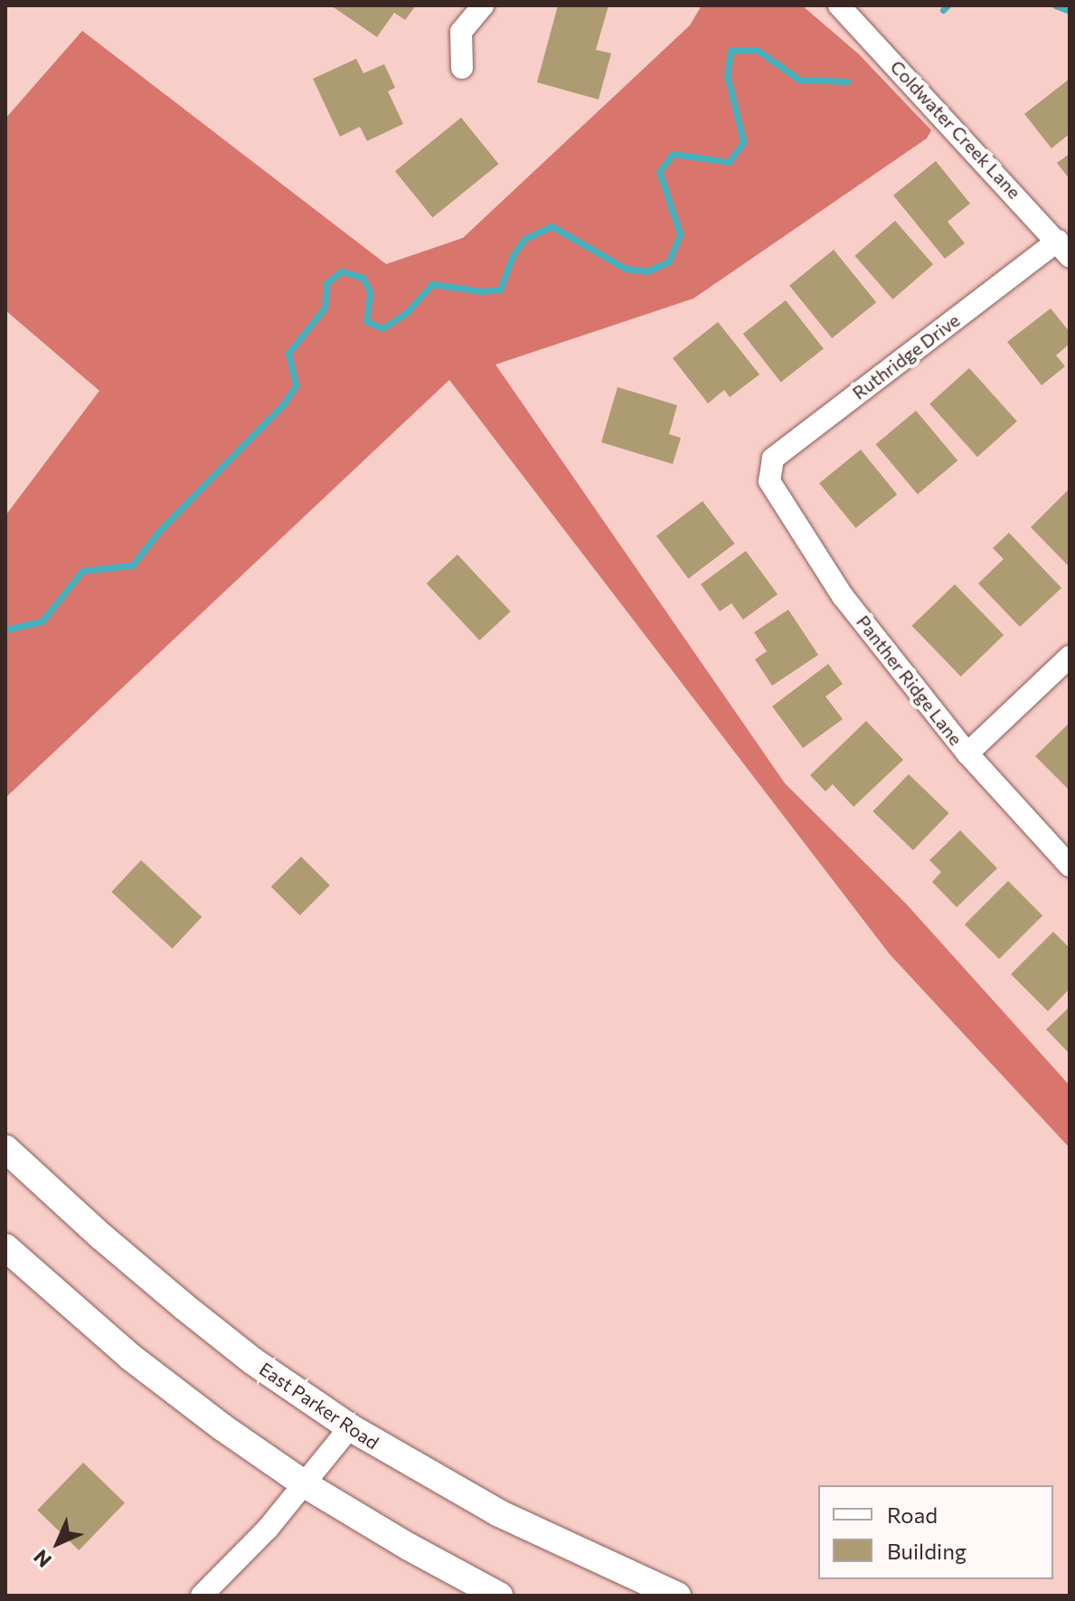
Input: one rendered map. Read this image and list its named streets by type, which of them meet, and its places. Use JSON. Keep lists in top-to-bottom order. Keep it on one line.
{"streets":{"main road":["East Parker Road"],"street":["Coldwater Creek Lane","Ruthridge Drive","Panther Ridge Lane"]},"crossings":[["Coldwater Creek Lane","Ruthridge Drive"],["Ruthridge Drive","Panther Ridge Lane"]],"legend":["Road","Building"],"north":"bottom left"}
